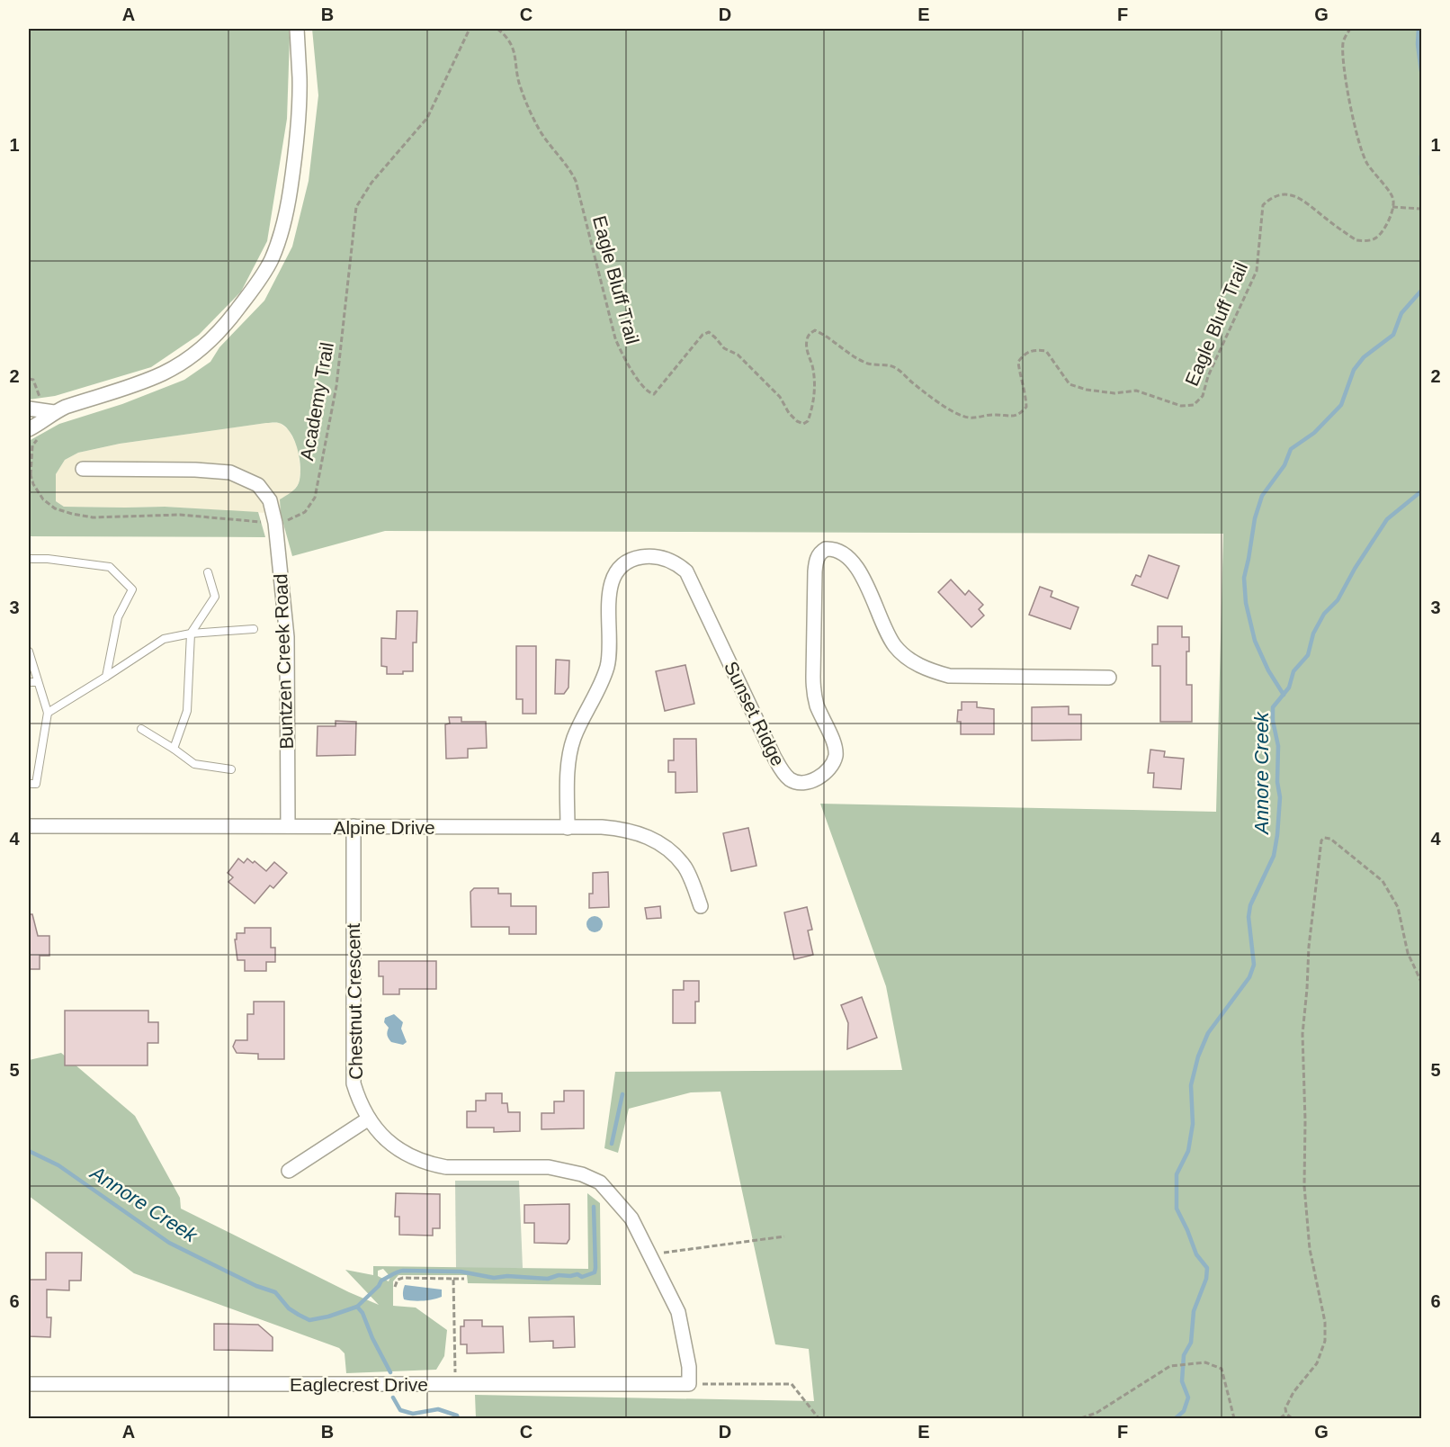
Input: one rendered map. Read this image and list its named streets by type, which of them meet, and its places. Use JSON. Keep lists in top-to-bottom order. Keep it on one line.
{"streets":{"street":["Buntzen Creek Road","Sunset Ridge","Alpine Drive","Chestnut Crescent","Eaglecrest Drive"],"path":["Eagle Bluff Trail","Academy Trail"]},"crossings":[["Academy Trail","Buntzen Creek Road"],["Buntzen Creek Road","Alpine Drive"],["Sunset Ridge","Alpine Drive"],["Alpine Drive","Chestnut Crescent"],["Chestnut Crescent","Eaglecrest Drive"]],"water":["Annore Creek"],"grid":{"columns":["A","B","C","D","E","F","G"],"rows":["1","2","3","4","5","6"]}}
